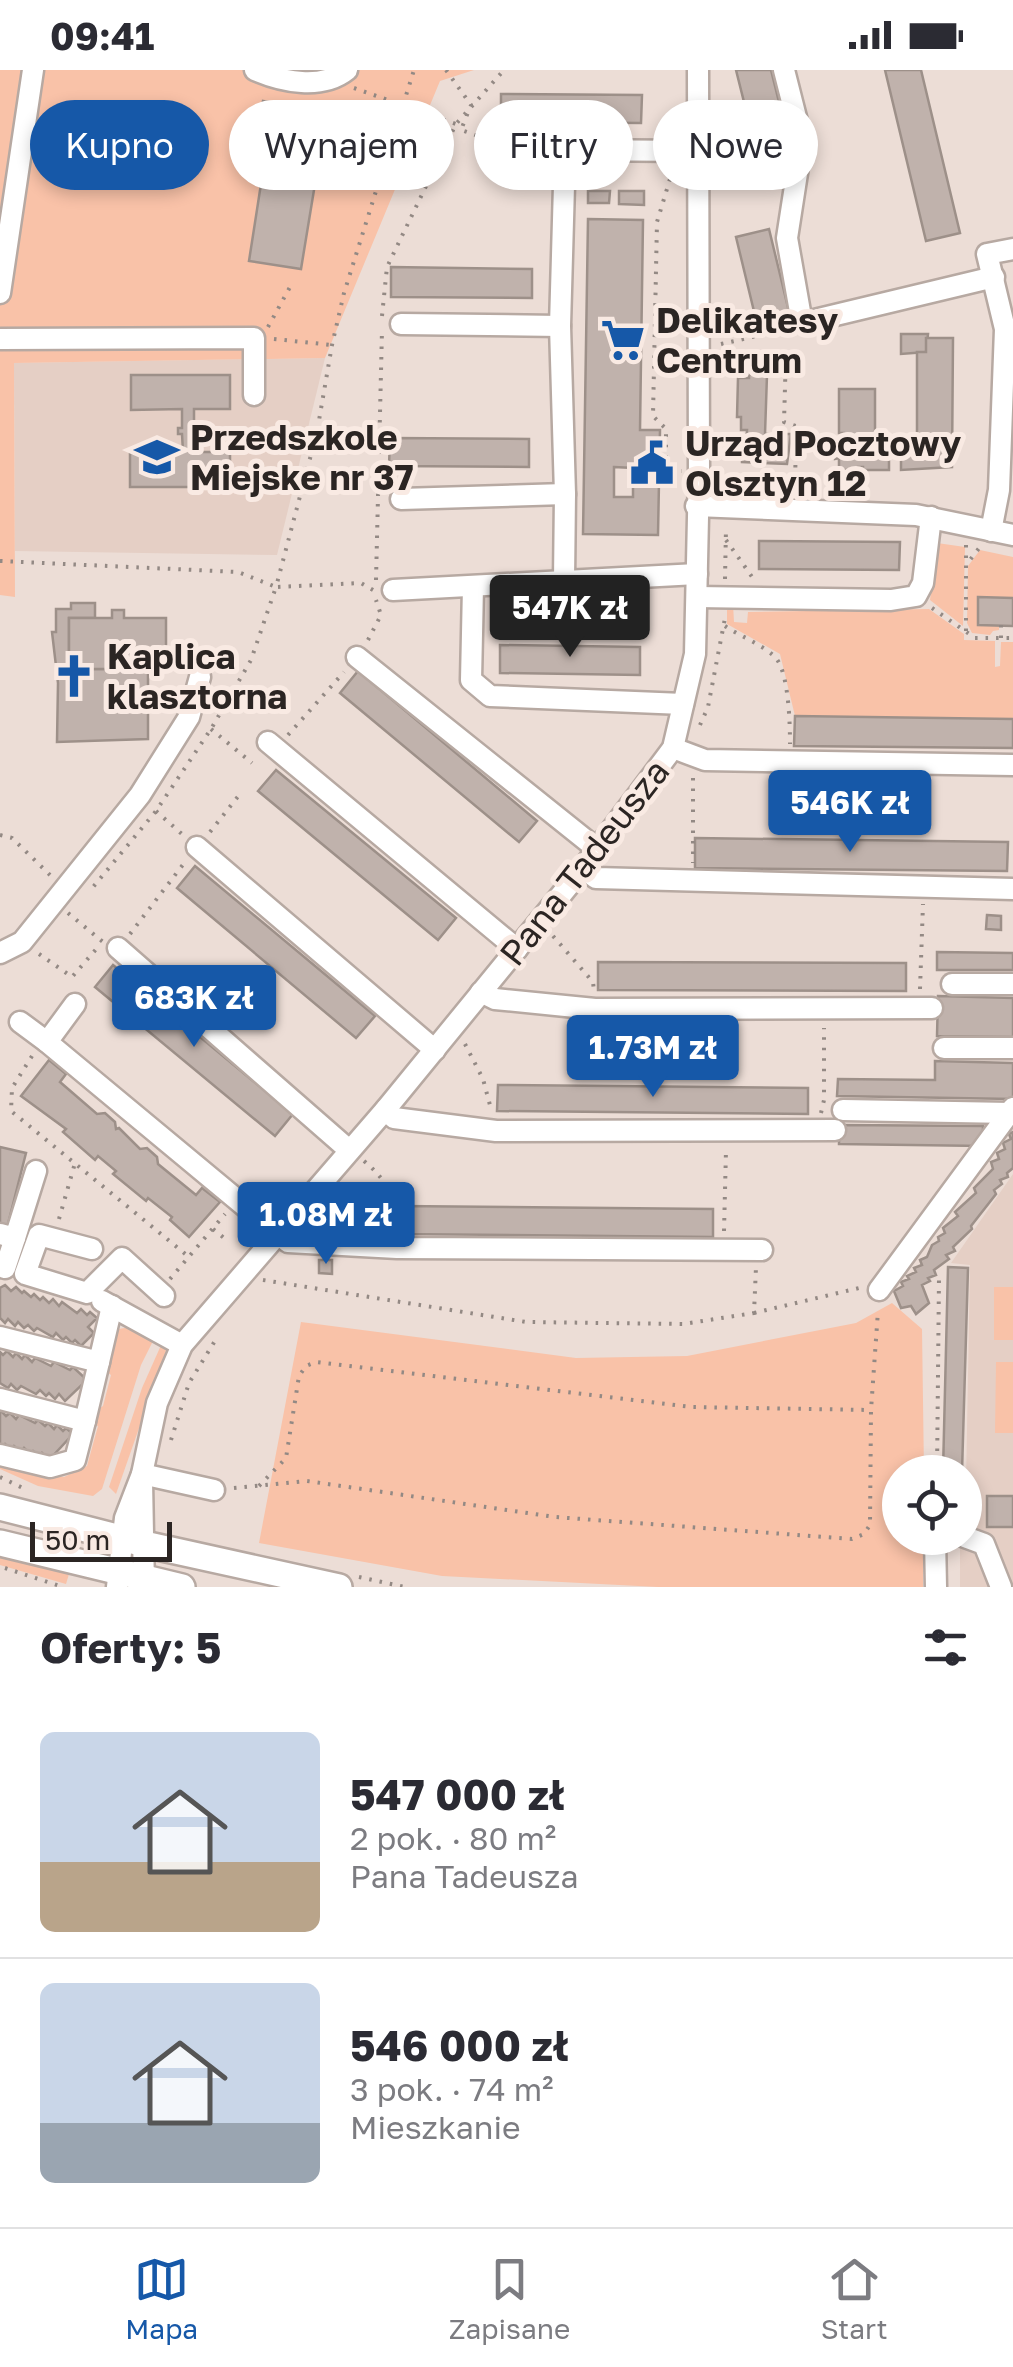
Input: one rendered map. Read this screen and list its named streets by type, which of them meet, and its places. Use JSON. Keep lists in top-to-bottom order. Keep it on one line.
{"streets":{"street":["Pana Tadeusza"]},"places":{"supermarket":["Delikatesy Centrum"],"school or university":["Przedszkole Miejske nr 37"],"public building":["Urząd Pocztowy Olsztyn 12"],"church":["Kaplica klasztorna"]},"scale_bar":"50 m","page":{"status":"09:41","chip":["Kupno","Wynajem","Filtry","Nowe"],"price":["547K zł","546K zł","683K zł","1.73M zł","1.08M zł"],"scale":"50 m","heading":"Oferty: 5","list":[{"name":"547 000 zł","note":"2 pok. · 80 m² · Pana Tadeusza"},{"name":"546 000 zł","note":"3 pok. · 74 m² · Mieszkanie"}],"tabs":["Mapa","Zapisane","Start"]}}
